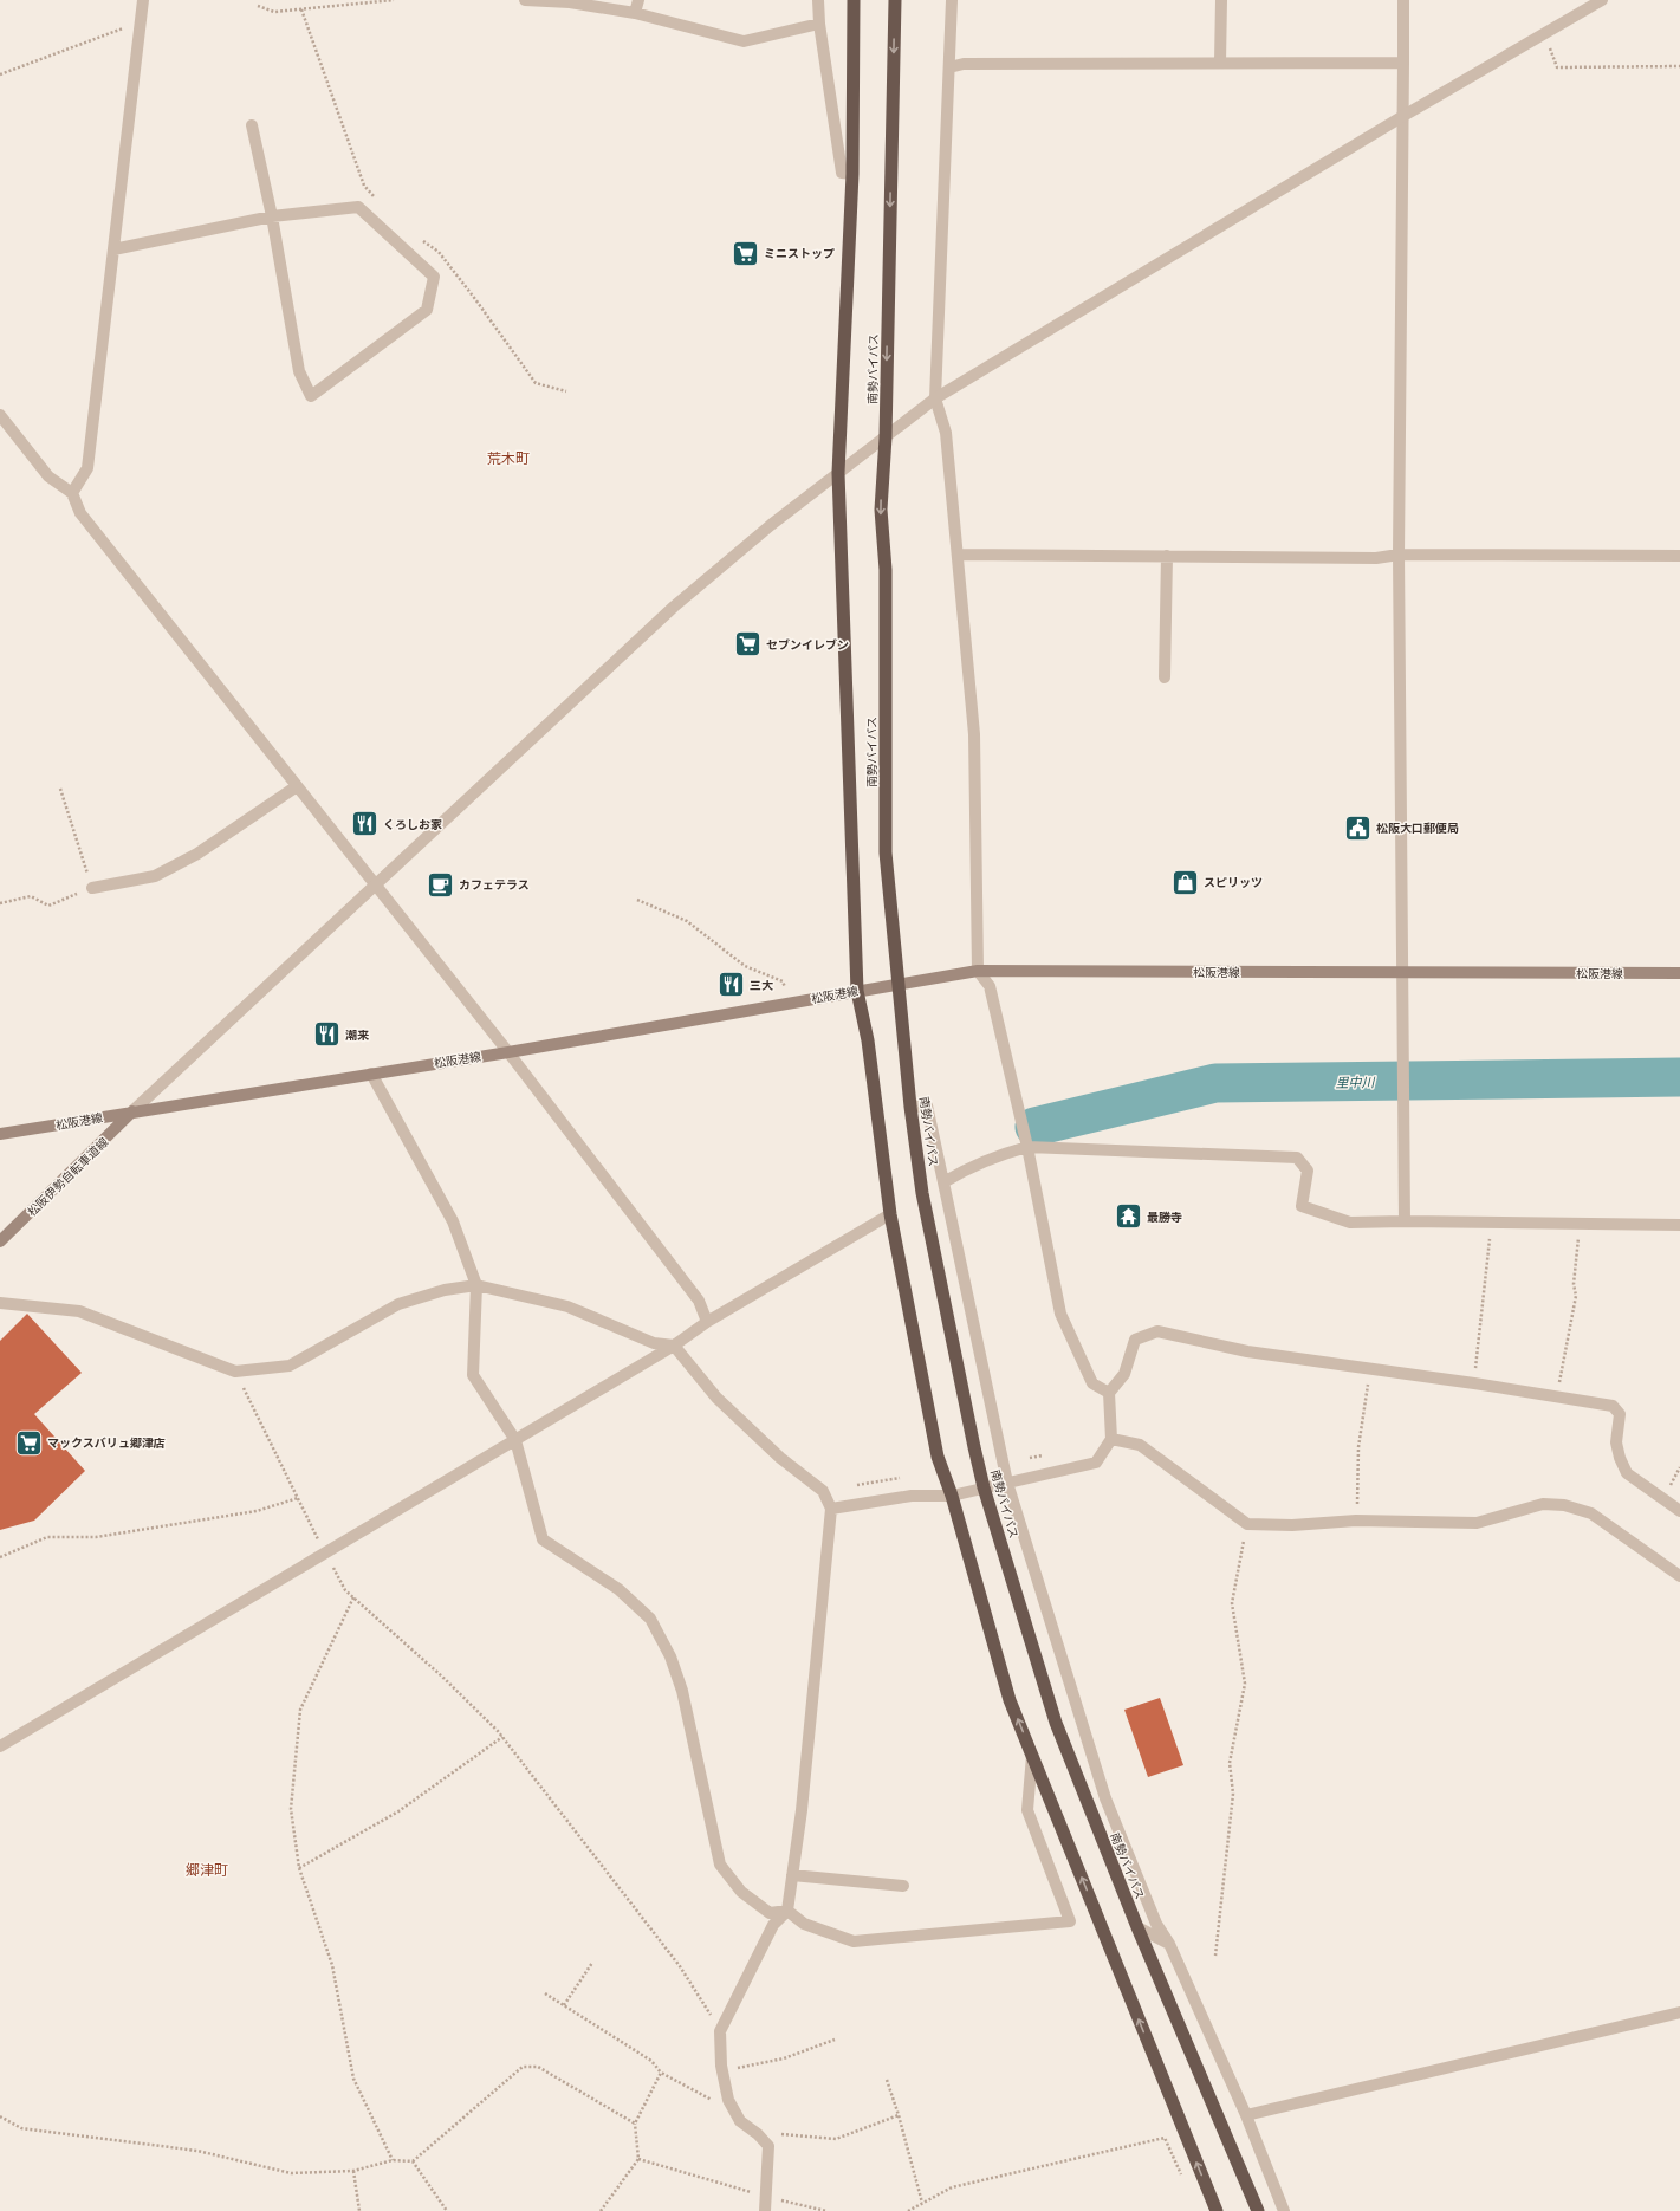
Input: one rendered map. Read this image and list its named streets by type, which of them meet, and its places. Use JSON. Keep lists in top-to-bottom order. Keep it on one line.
{"streets":{"highway":["南勢バイパス"],"main road":["松阪港線","松阪伊勢自転車道線"]},"crossings":[["南勢バイパス","松阪港線"],["松阪港線","松阪伊勢自転車道線"]],"districts":["荒木町","郷津町"],"water":["里中川"],"places":{"supermarket":["ミニストップ","セブンイレブン","マックスバリュ郷津店"],"restaurant":["くろしお家","三大","潮来"],"public building":["松阪大口郵便局"],"shop":["スピリッツ"],"cafe":["カフェテラス"],"temple":["最勝寺"]}}
